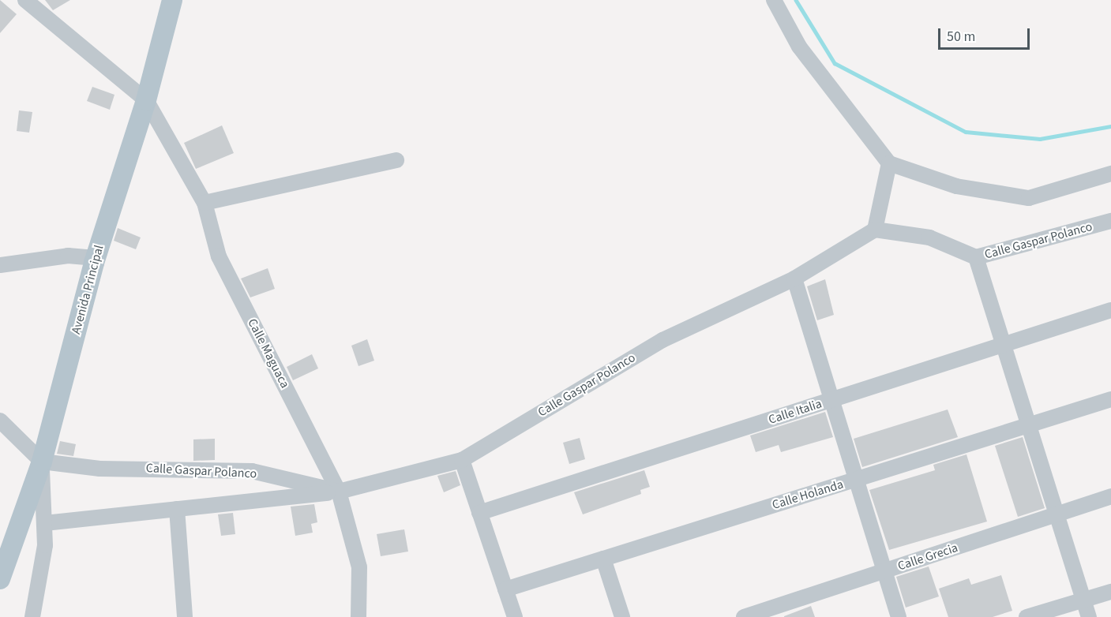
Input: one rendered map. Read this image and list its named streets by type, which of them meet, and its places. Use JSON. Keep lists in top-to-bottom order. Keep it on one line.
{"streets":{"main road":["Avenida Principal"],"street":["Calle Gaspar Polanco","Calle Maguaca","Calle Italia","Calle Holanda","Calle Grecia"]},"crossings":[["Calle Gaspar Polanco","Avenida Principal"],["Calle Gaspar Polanco","Calle Maguaca"],["Avenida Principal","Calle Maguaca"]],"scale_bar":"50 m"}
